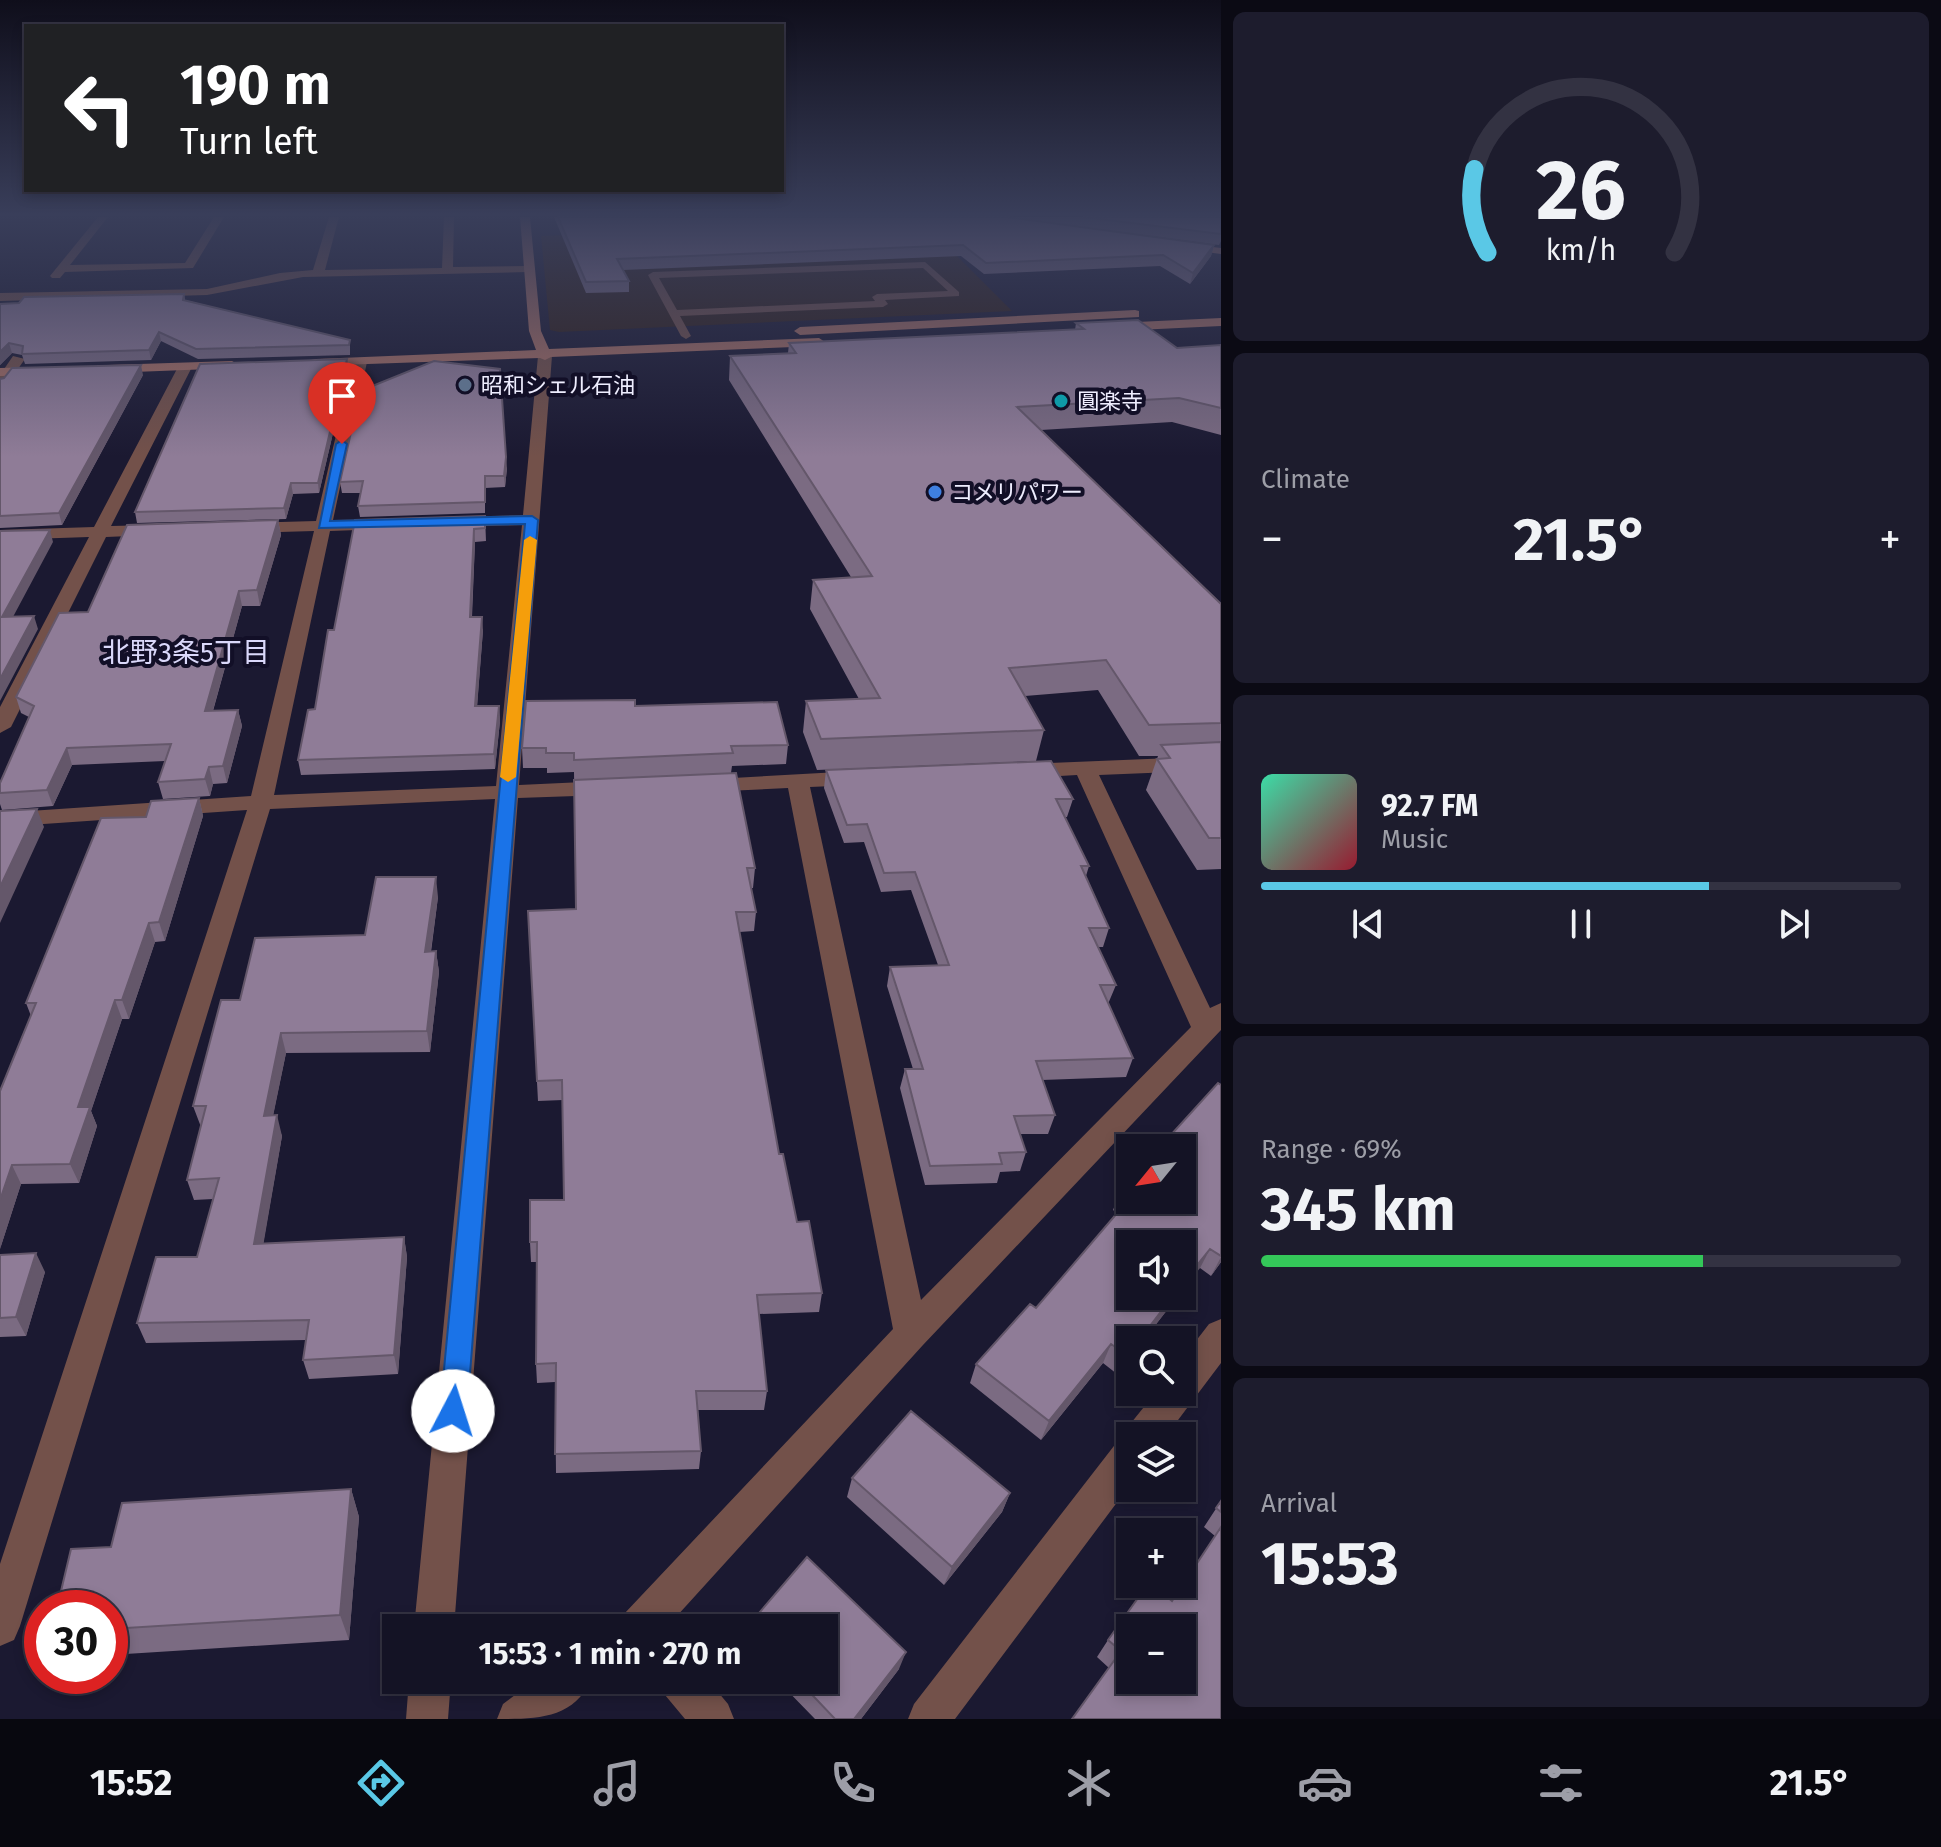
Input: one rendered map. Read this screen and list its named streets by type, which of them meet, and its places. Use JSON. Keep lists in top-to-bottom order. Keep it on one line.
{"districts":["北野3条5丁目"],"places":["昭和シェル石油","圓楽寺","コメリパワー"],"north":"bottom left","page":{"turn":["190 m","Turn left"],"tile":["Climate",["Range · 69%","345 km"],["Arrival","15:53"]],"heat":["−","21.5°","+"],"song":["92.7 FM","Music"],"map_buttons":["+","−"],"limit":"30","trip":"15:53 · 1 min · 270 m","tabs":["15:52","21.5°"],"gauge":["26","km/h"]}}
